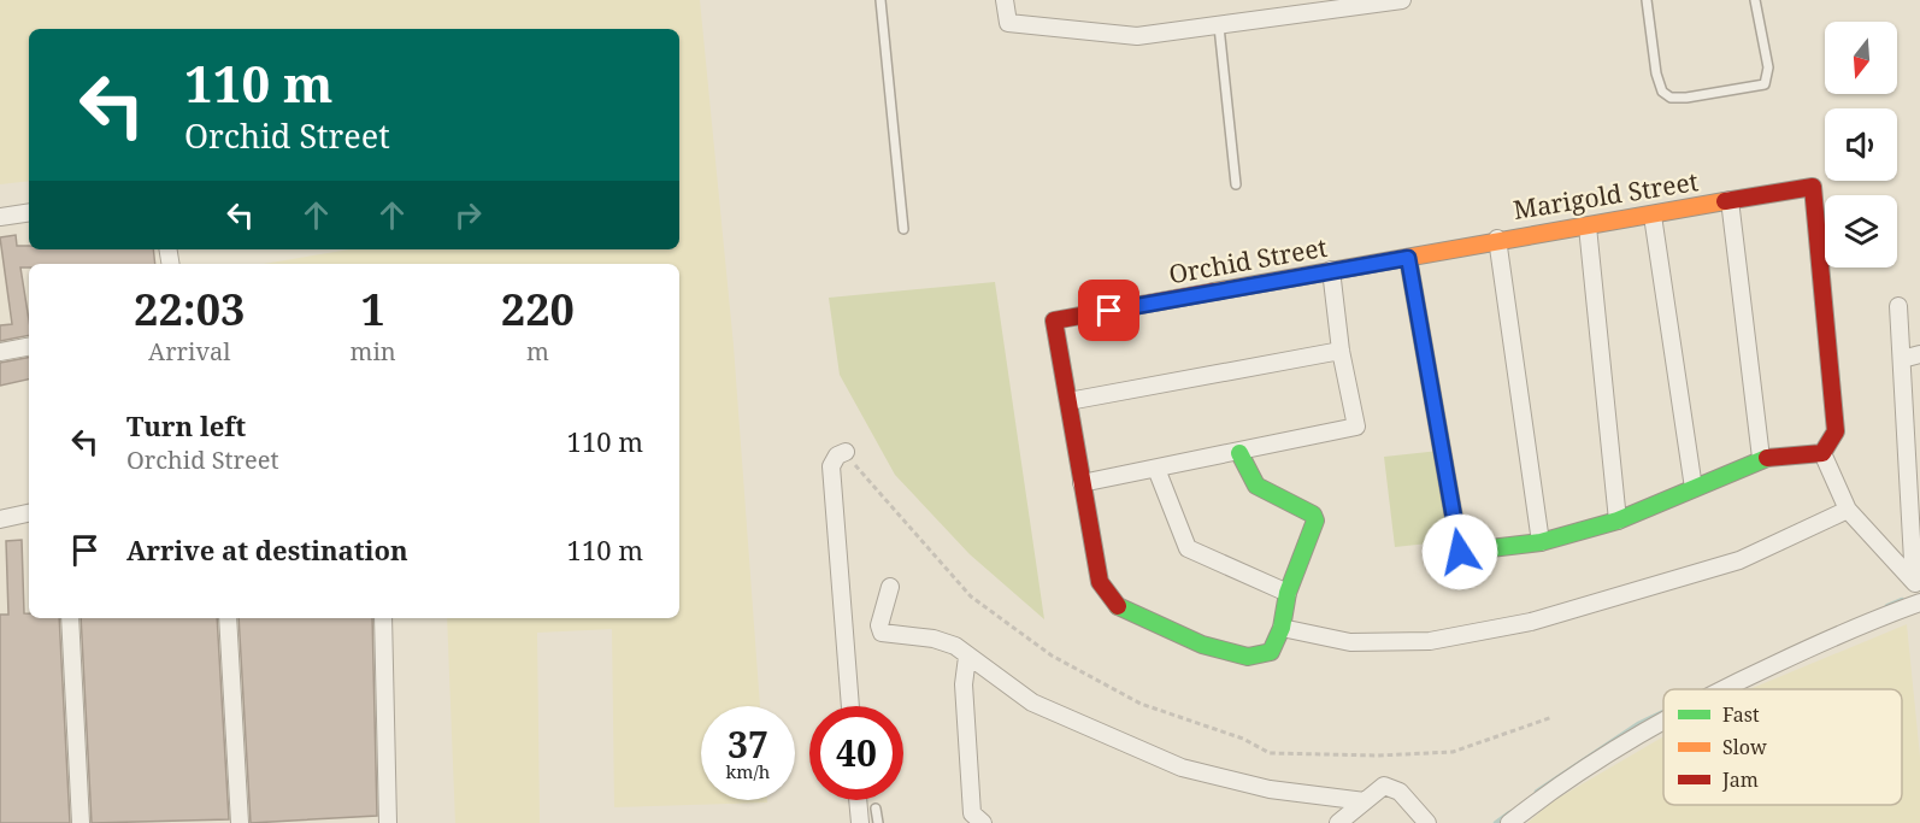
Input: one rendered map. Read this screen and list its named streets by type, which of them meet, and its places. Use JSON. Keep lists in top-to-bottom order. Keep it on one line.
{"streets":{"street":["Marigold Street","Orchid Street"]},"crossings":[["Marigold Street","Orchid Street"]],"legend":["Fast","Slow","Jam"],"north":"bottom","page":{"turn":["110 m","Orchid Street"],"eta":["22:03","Arrival","1","min","220","m"],"list":[{"name":"Turn left","note":"Orchid Street","value":"110 m"},{"name":"Arrive at destination","value":"110 m"}],"speed":"37 km/h","limit":"40"}}
